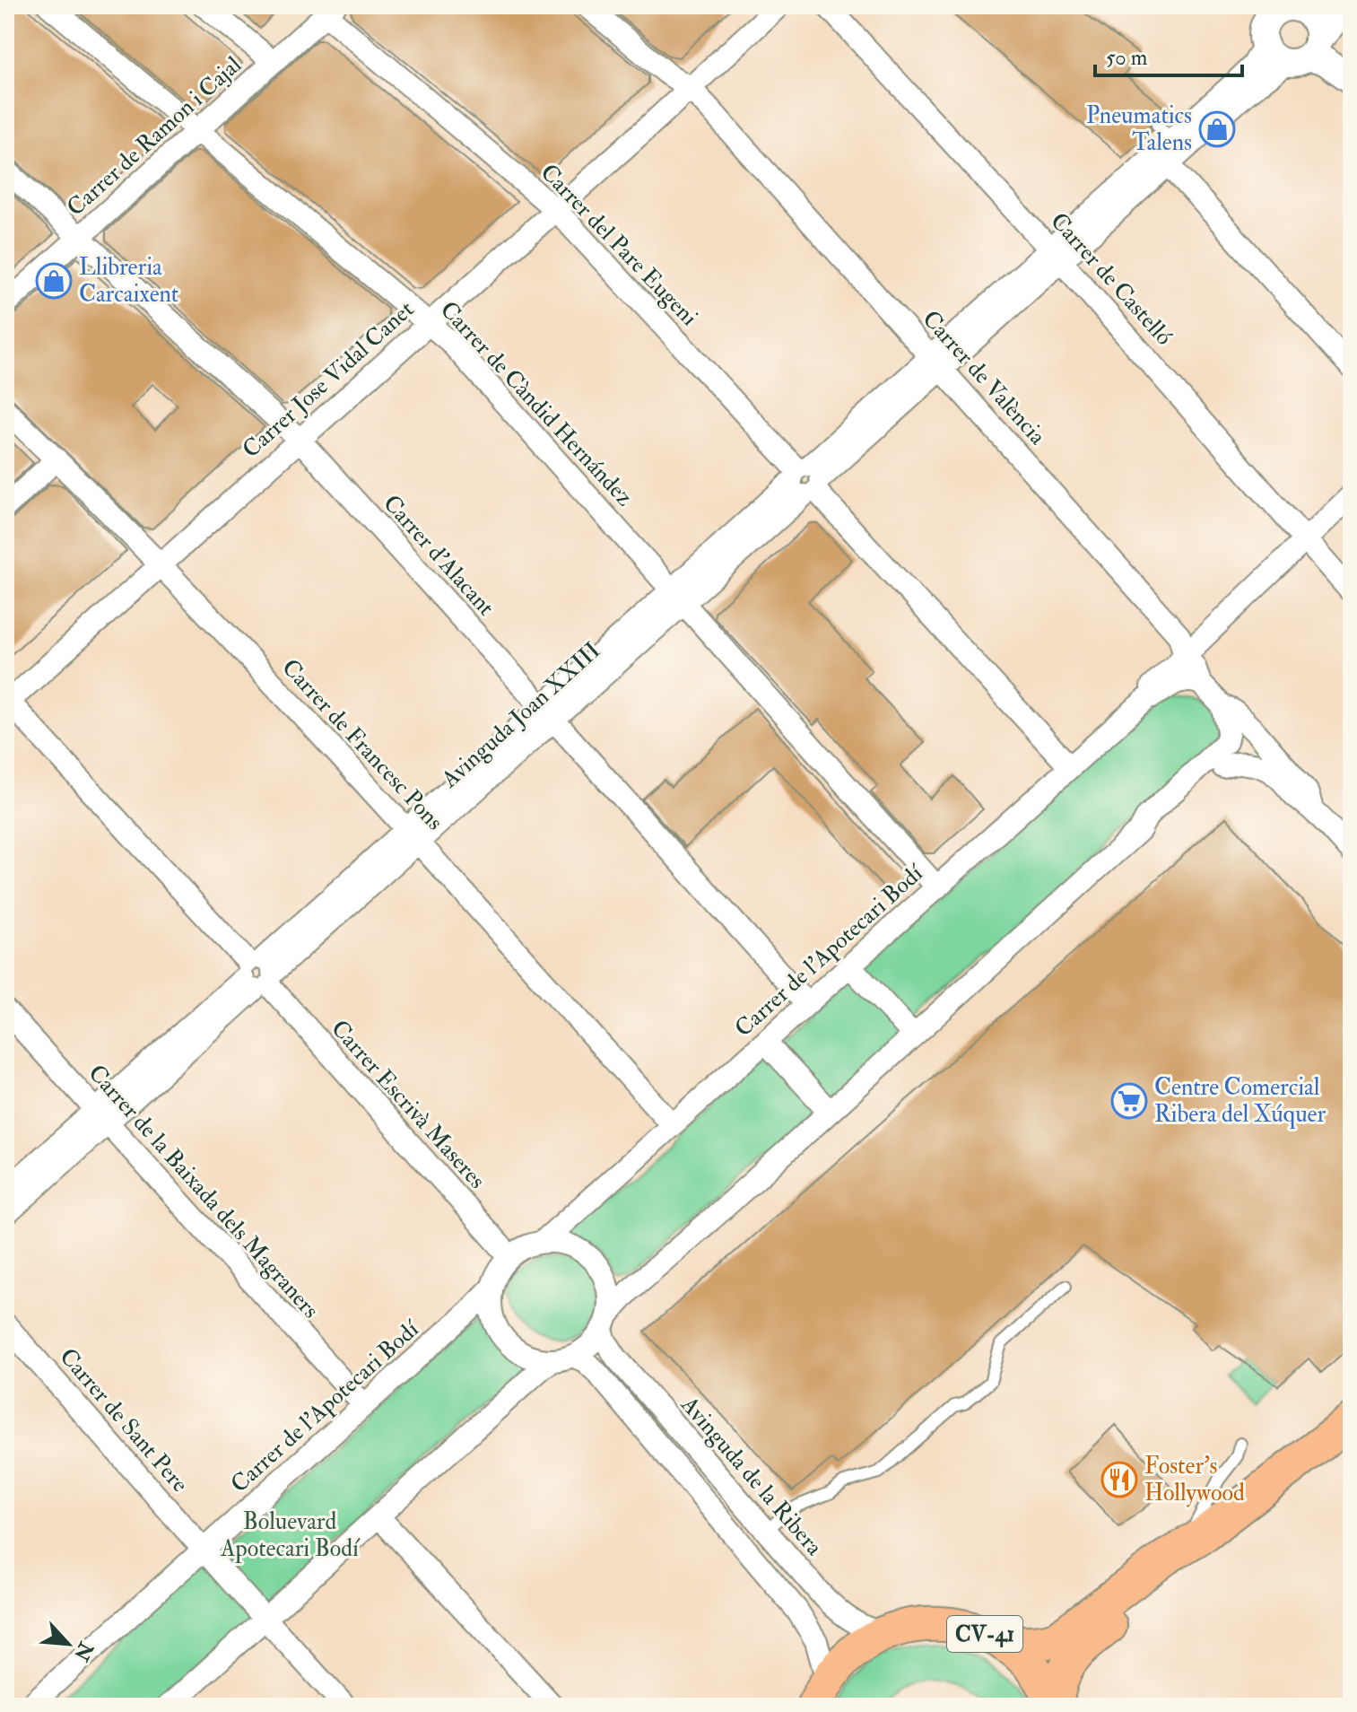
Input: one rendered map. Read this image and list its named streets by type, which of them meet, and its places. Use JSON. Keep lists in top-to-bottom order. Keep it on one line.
{"streets":{"main road":["CV-41"],"street":["Carrer de Ramon i Cajal","Carrer del Pare Eugeni","Carrer de Castelló","Carrer de València","Carrer Jose Vidal Canet","Carrer de Càndid Hernández","Carrer d'Alacant","Avinguda Joan XXIII","Carrer de Francesc Pons","Carrer de l'Apotecari Bodí","Carrer Escrivà Maseres","Carrer de la Baixada dels Magraners","Carrer de Sant Pere","Avinguda de la Ribera"]},"crossings":[["Carrer de Ramon i Cajal","Carrer del Pare Eugeni"],["Carrer de Ramon i Cajal","Carrer de Càndid Hernández"],["Carrer de Ramon i Cajal","Carrer d'Alacant"],["Carrer del Pare Eugeni","Carrer Jose Vidal Canet"],["Carrer del Pare Eugeni","Avinguda Joan XXIII"],["Carrer del Pare Eugeni","Carrer de l'Apotecari Bodí"],["Carrer de Castelló","Avinguda Joan XXIII"],["Carrer de Castelló","Carrer de l'Apotecari Bodí"],["Carrer de València","Carrer Jose Vidal Canet"],["Carrer de València","Avinguda Joan XXIII"],["Carrer de València","Carrer de l'Apotecari Bodí"],["Carrer Jose Vidal Canet","Carrer de Càndid Hernández"],["Carrer Jose Vidal Canet","Carrer d'Alacant"],["Carrer Jose Vidal Canet","Carrer de Francesc Pons"],["Carrer Jose Vidal Canet","Carrer Escrivà Maseres"],["Carrer de Càndid Hernández","Avinguda Joan XXIII"],["Carrer de Càndid Hernández","Carrer de l'Apotecari Bodí"],["Carrer d'Alacant","Avinguda Joan XXIII"],["Carrer d'Alacant","Carrer de l'Apotecari Bodí"],["Avinguda Joan XXIII","Carrer de Francesc Pons"],["Avinguda Joan XXIII","Carrer Escrivà Maseres"],["Avinguda Joan XXIII","Carrer de la Baixada dels Magraners"],["Carrer de Francesc Pons","Carrer de l'Apotecari Bodí"],["Carrer de l'Apotecari Bodí","Carrer Escrivà Maseres"],["Carrer de l'Apotecari Bodí","Carrer de la Baixada dels Magraners"],["Carrer de l'Apotecari Bodí","Carrer de Sant Pere"],["Carrer de l'Apotecari Bodí","Avinguda de la Ribera"],["Carrer Escrivà Maseres","Avinguda de la Ribera"],["Avinguda de la Ribera","CV-41"]],"parks":["Boluevard Apotecari Bodí"],"places":{"shop":["Pneumatics Talens","Llibreria Carcaixent"],"supermarket":["Centre Comercial Ribera del Xúquer"],"restaurant":["Foster's Hollywood"]},"scale_bar":"50 m","north":"bottom right"}
